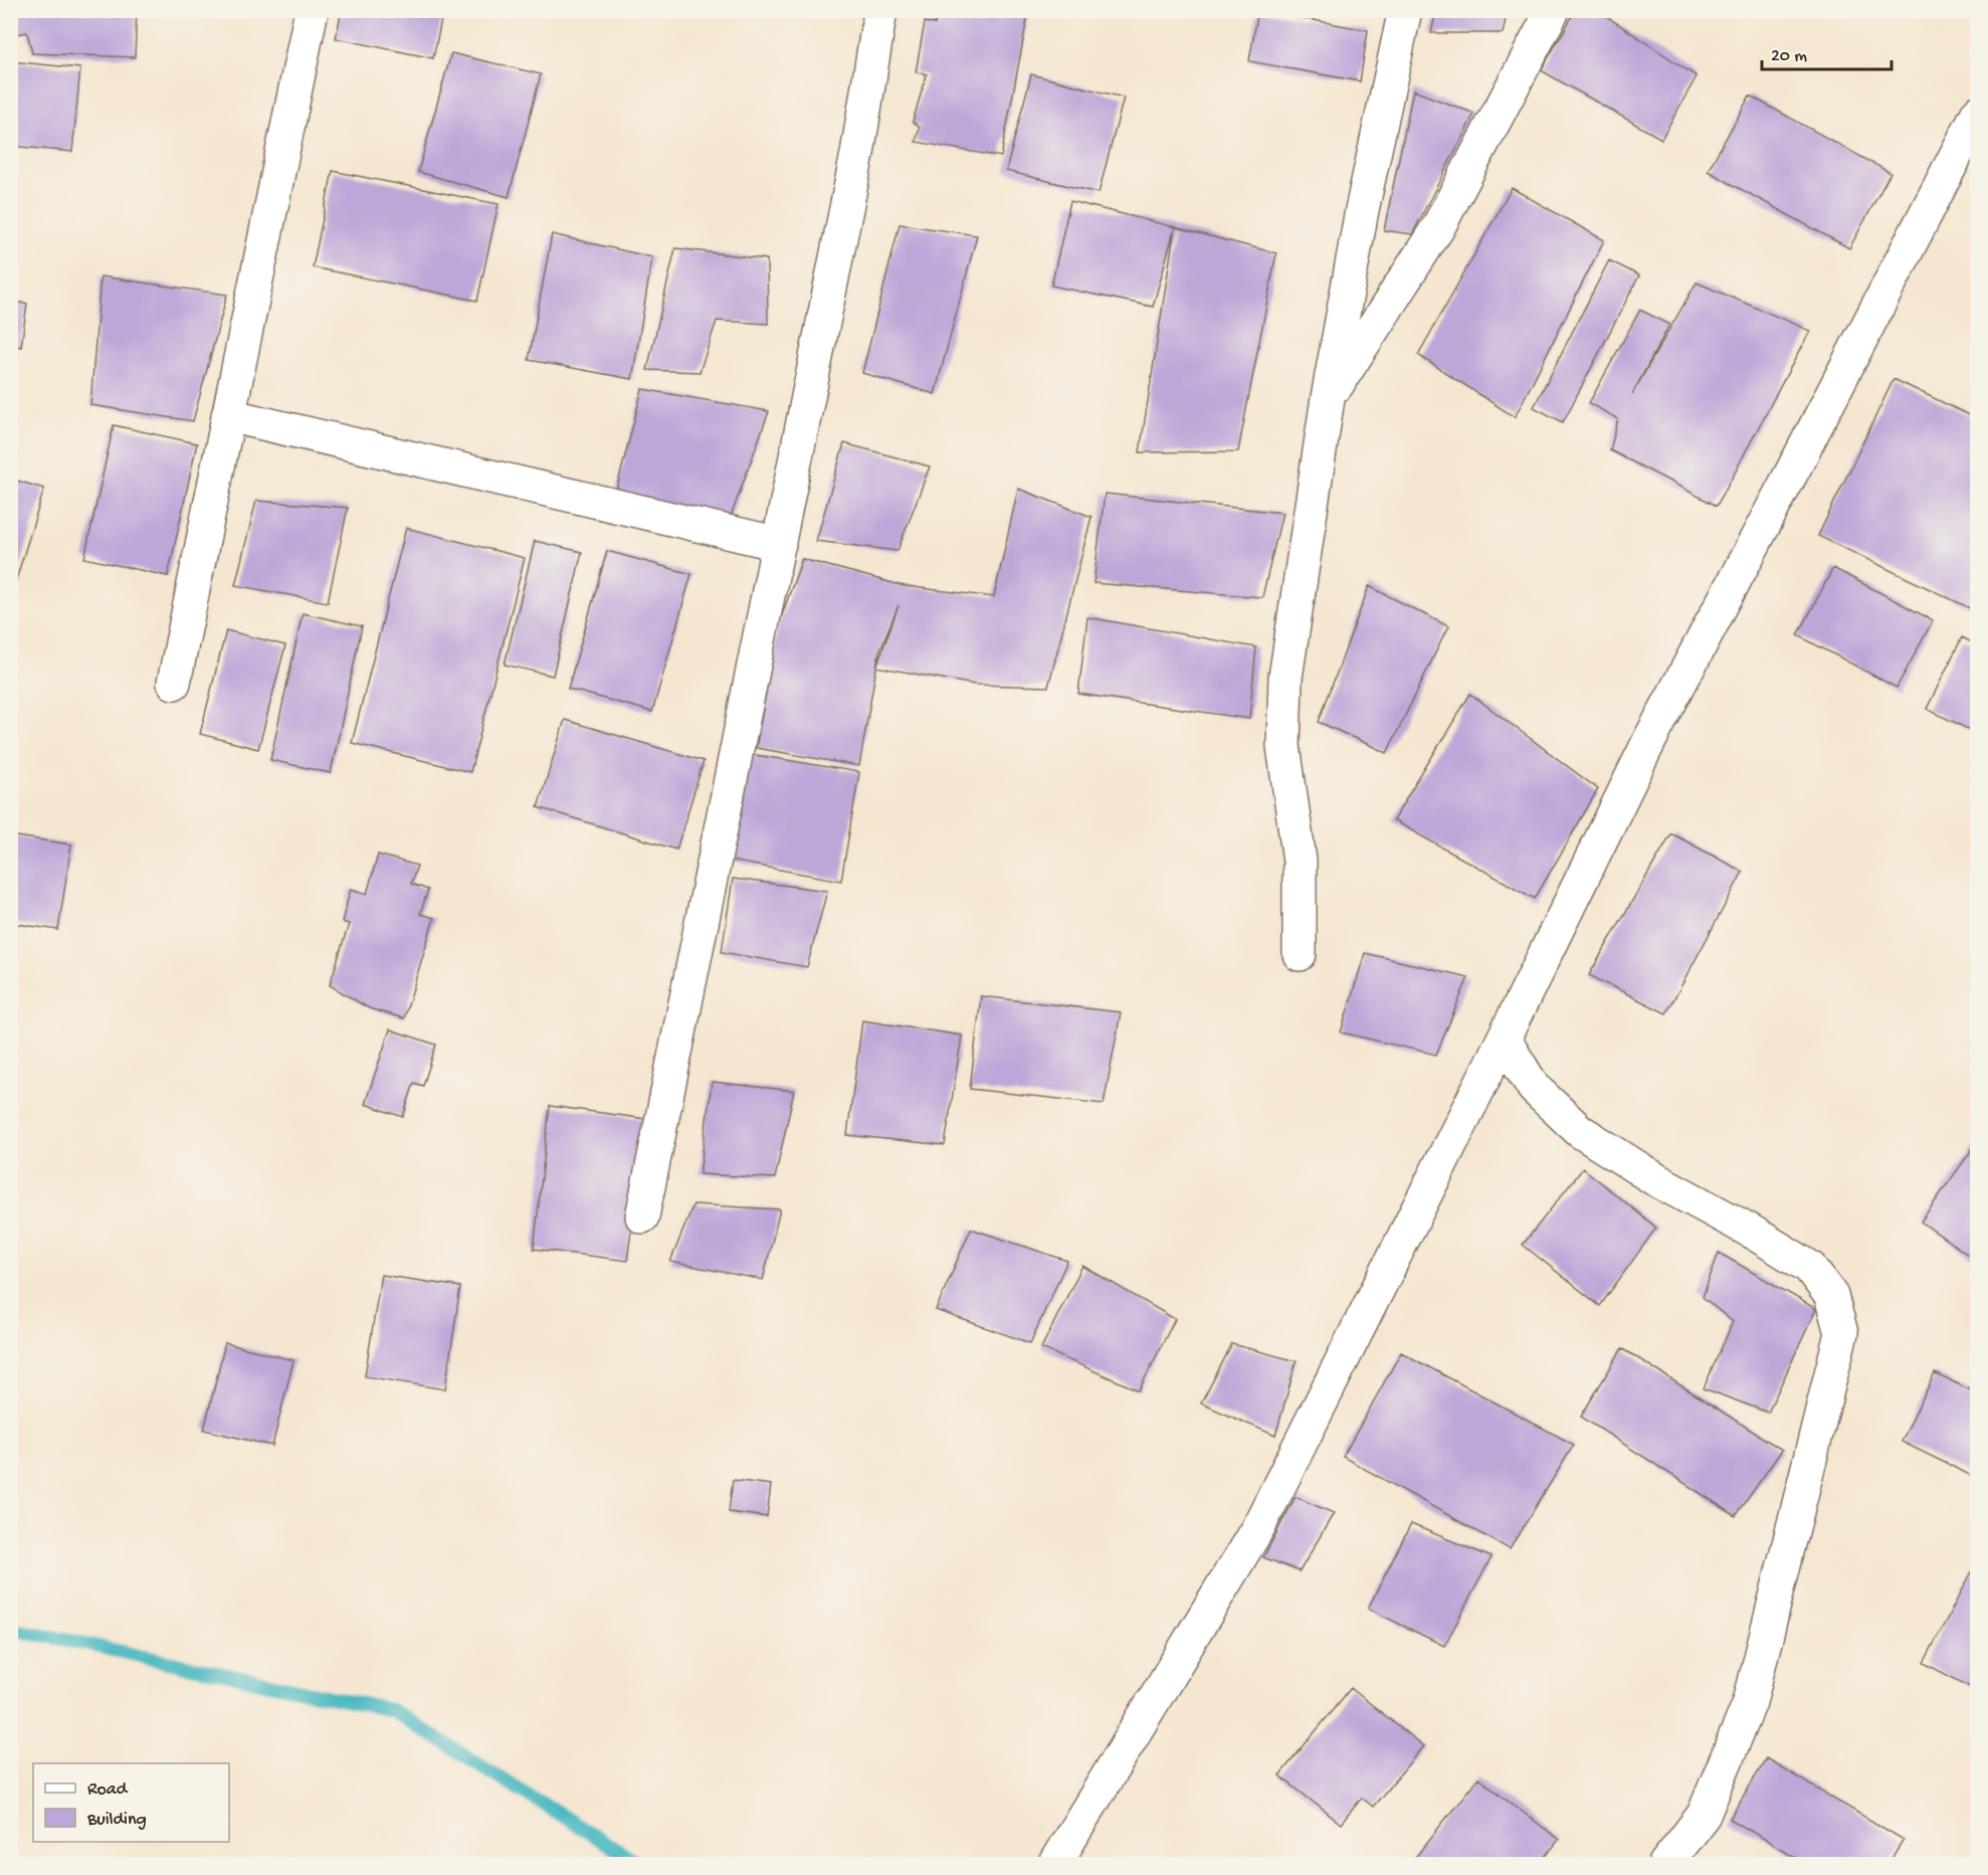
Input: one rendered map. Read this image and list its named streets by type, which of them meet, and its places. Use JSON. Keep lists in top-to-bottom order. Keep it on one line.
{"legend":["Road","Building"],"scale_bar":"20 m"}
